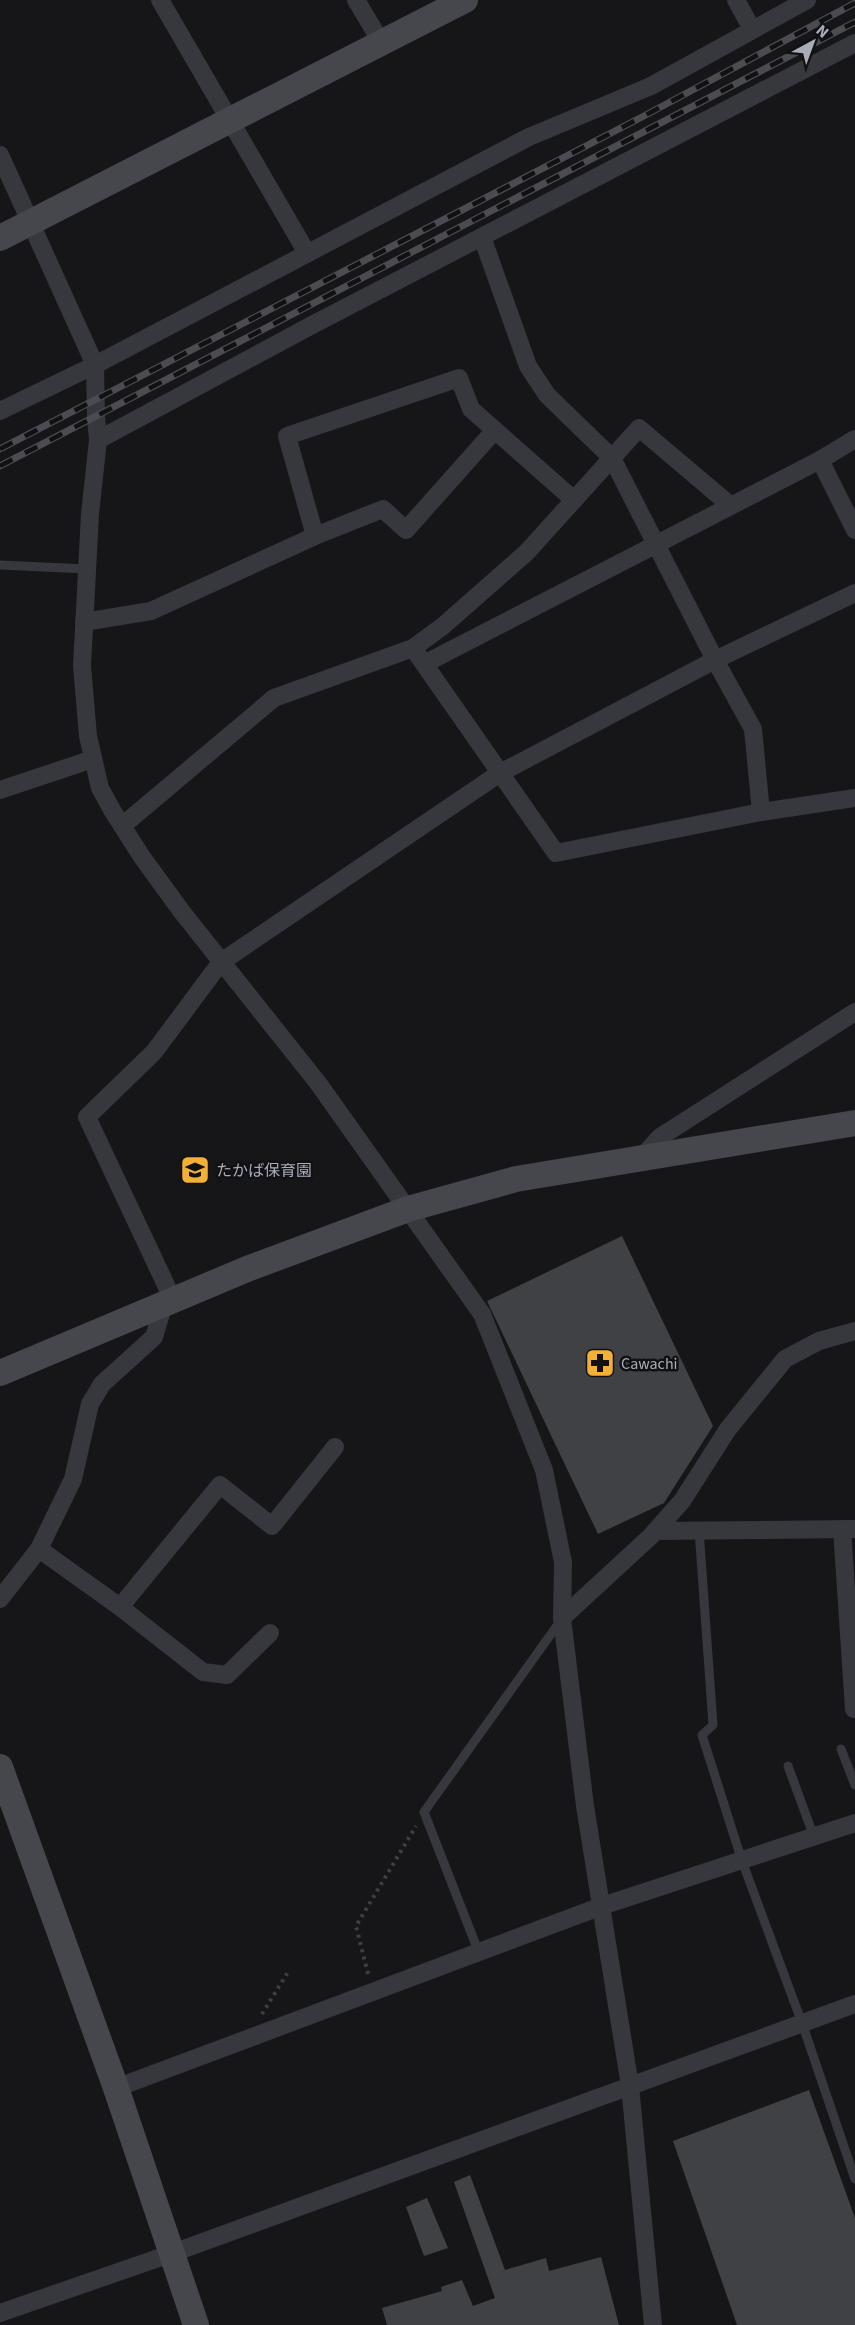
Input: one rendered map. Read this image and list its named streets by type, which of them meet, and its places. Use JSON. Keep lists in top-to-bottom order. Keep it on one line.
{"places":{"school or university":["たかば保育園"],"pharmacy":["Cawachi"]},"north":"top right"}
